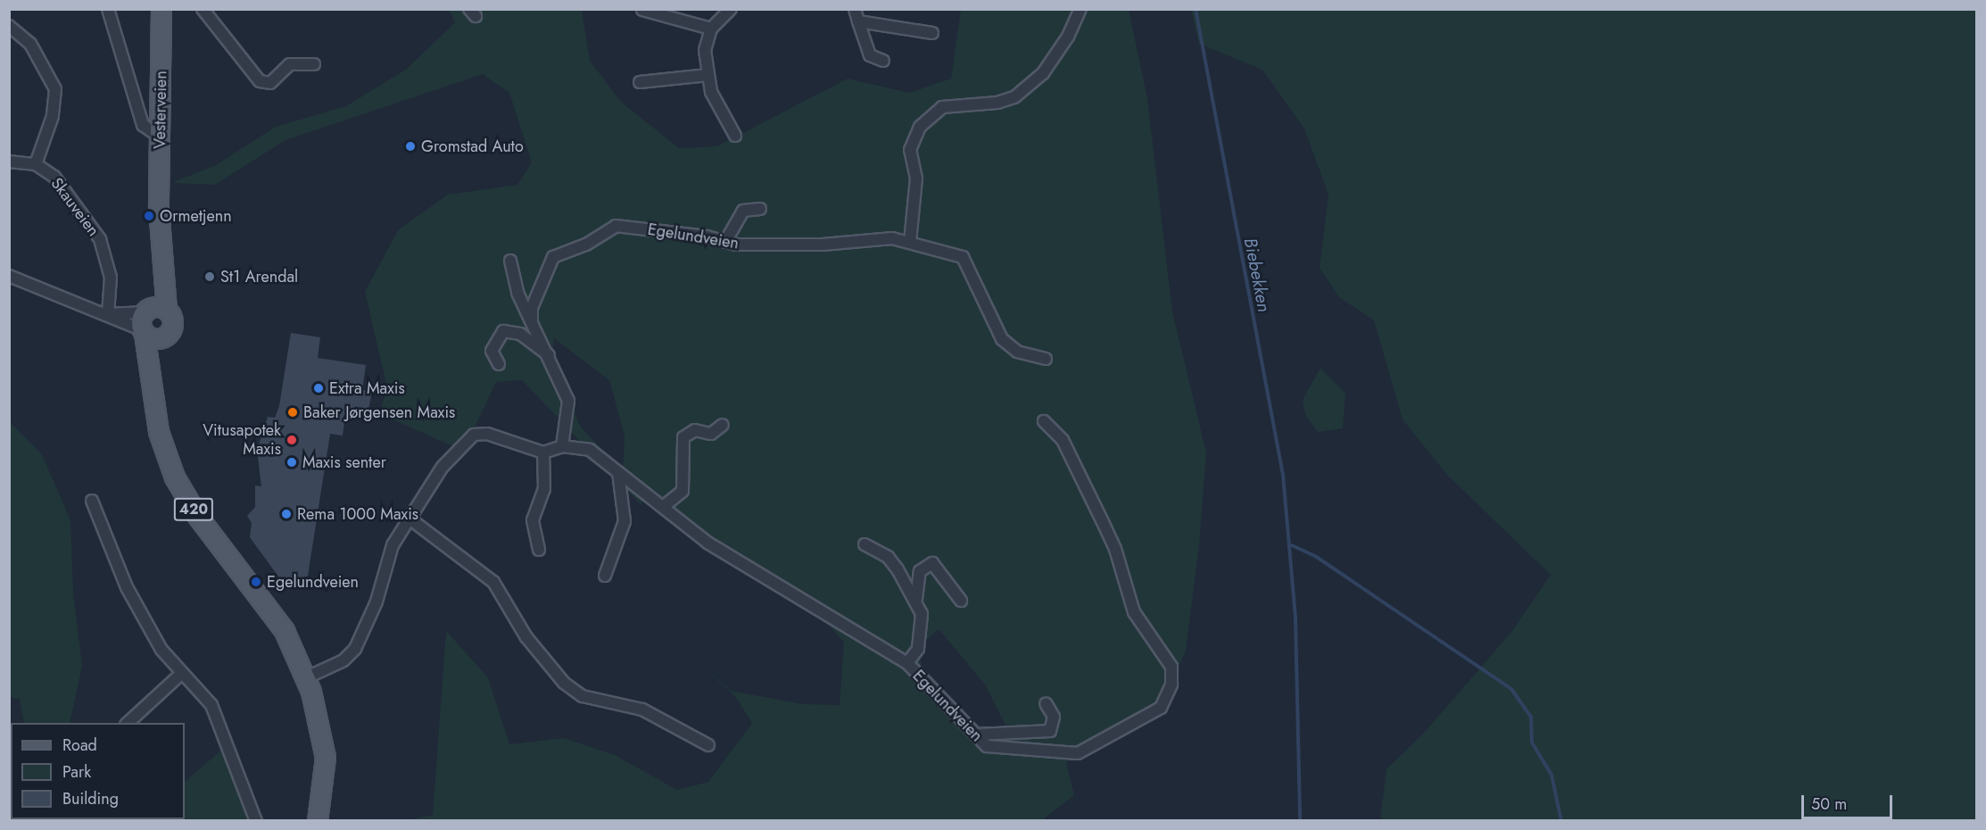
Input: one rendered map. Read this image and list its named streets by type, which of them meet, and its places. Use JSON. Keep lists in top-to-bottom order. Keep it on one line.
{"streets":{"main road":["Vesterveien","420"],"street":["Skauveien","Egelundveien"]},"crossings":[["Vesterveien","420"]],"water":["Biebekken"],"places":["Gromstad Auto","Ormetjenn","St1 Arendal","Extra Maxis","Baker Jørgensen Maxis","Vitusapotek Maxis","Maxis senter","Rema 1000 Maxis","Egelundveien"],"legend":["Road","Park","Building"],"scale_bar":"50 m"}
